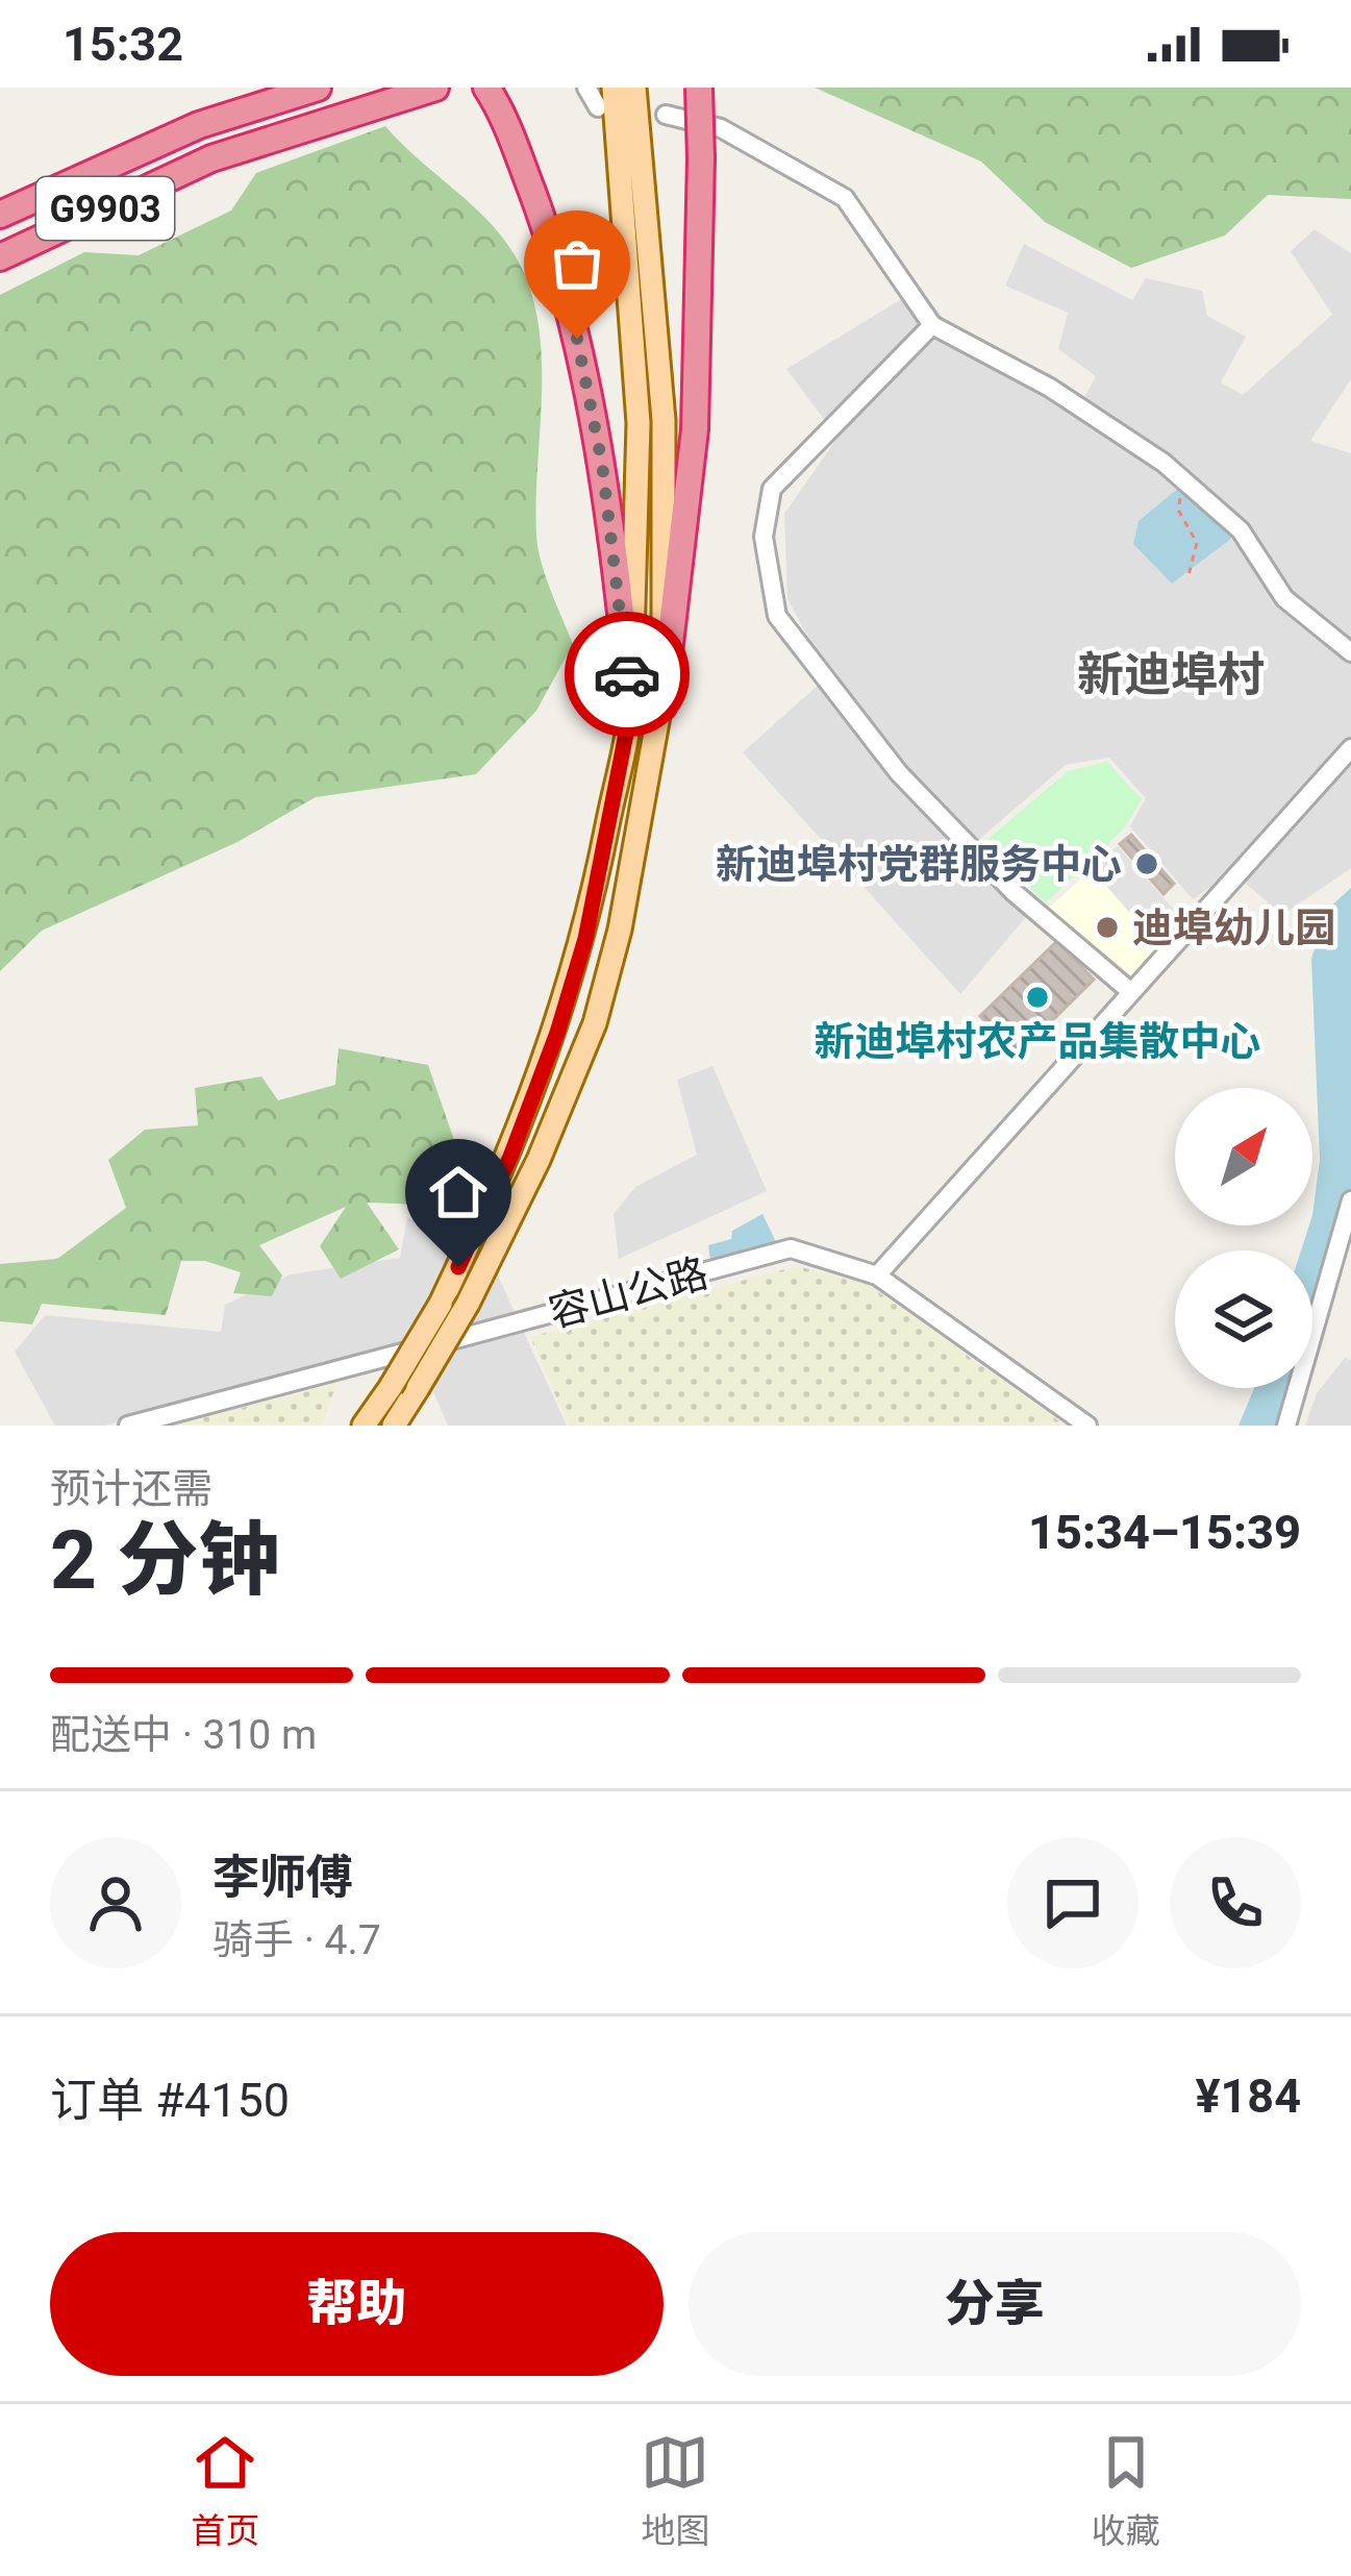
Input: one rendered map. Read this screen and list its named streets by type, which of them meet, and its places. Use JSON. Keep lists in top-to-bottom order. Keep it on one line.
{"streets":{"highway":["G9903"],"street":["容山公路"]},"districts":["新迪埠村"],"places":["新迪埠村党群服务中心","迪埠幼儿园","新迪埠村农产品集散中心"],"north":"top right","page":{"status":"15:32","heading":["2 分钟","预计还需","15:34–15:39"],"panel":["李师傅","骑手 · 4.7","订单 #4150","¥184"],"bar":"配送中 · 310 m","buttons":["帮助","分享"],"tabs":["首页","地图","收藏"]}}
